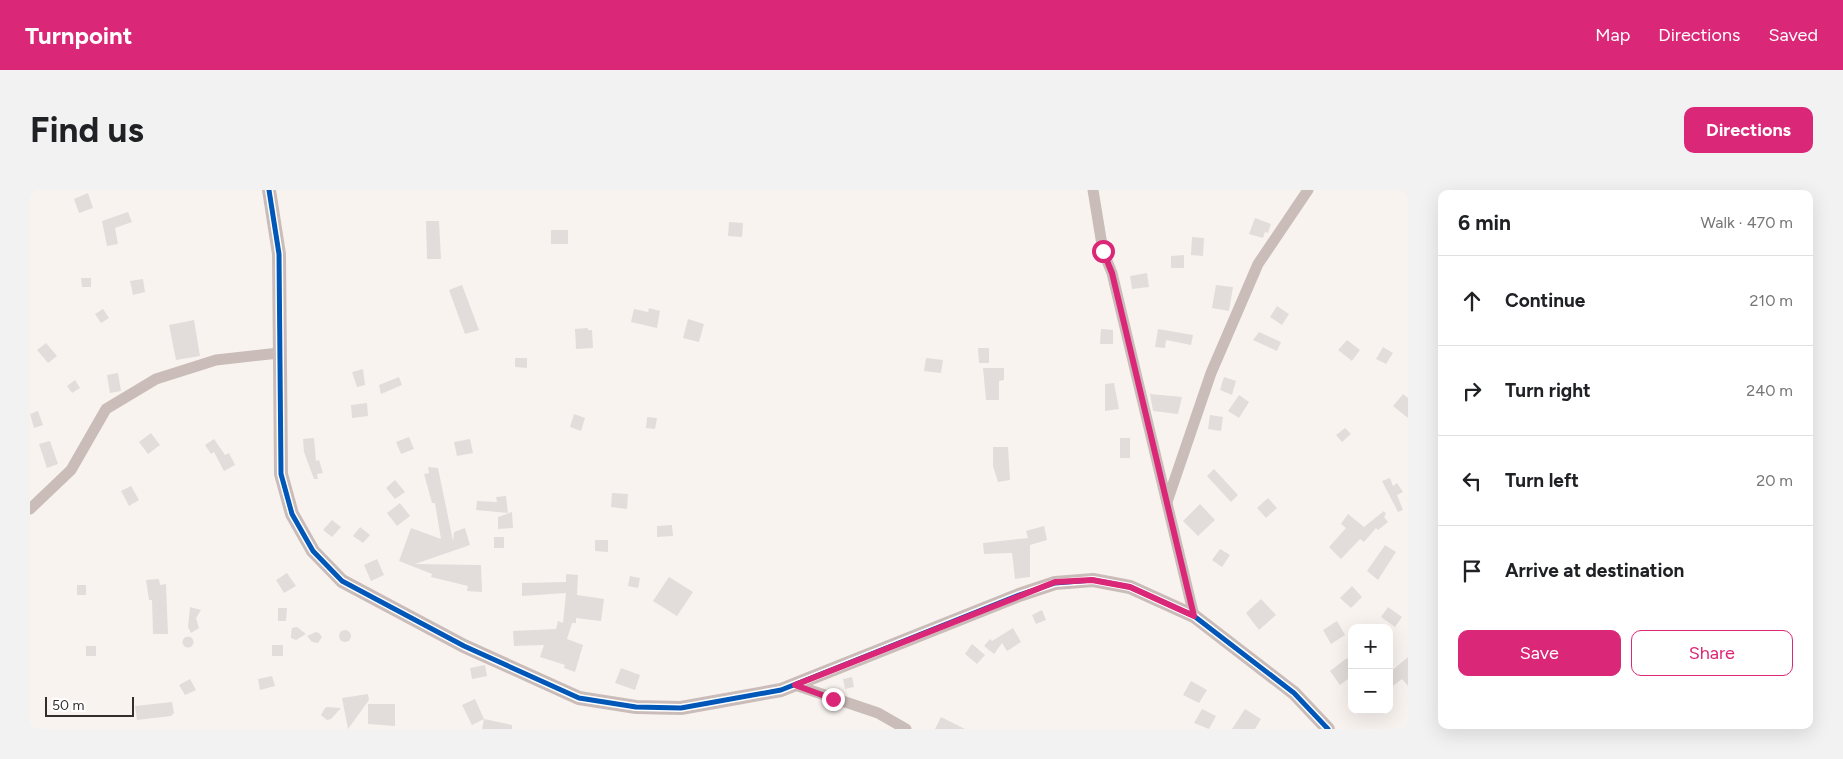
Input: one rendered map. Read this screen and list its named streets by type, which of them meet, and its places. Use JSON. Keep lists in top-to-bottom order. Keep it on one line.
{"scale_bar":"50 m","page":{"header":"Turnpoint","nav":["Map","Directions","Saved"],"buttons":["Directions",["Save","Share"]],"title":"Find us","heading":["6 min","Walk · 470 m"],"list":[["Continue","210 m"],["Turn right","240 m"],["Turn left","20 m"],"Arrive at destination"],"map_buttons":["+","−"],"scale":"50 m"}}
